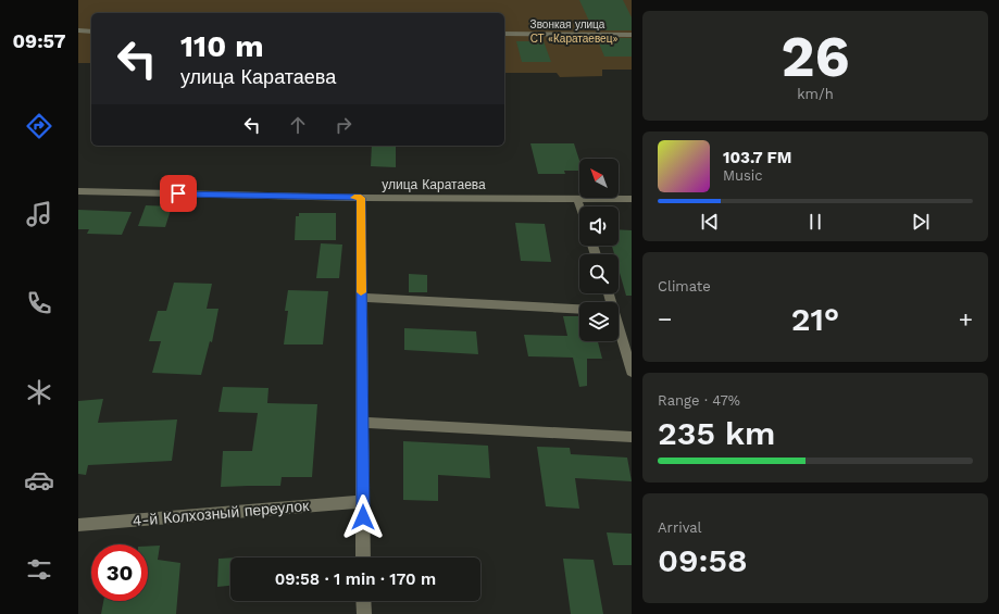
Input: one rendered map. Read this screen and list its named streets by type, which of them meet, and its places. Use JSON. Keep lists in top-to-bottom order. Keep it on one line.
{"streets":{"street":["Звонкая улица","улица Каратаева","4-й Колхозный переулок"]},"parks":["СТ «Каратаевец»"],"north":"top left","page":{"tabs":"09:57","tile":[["26","km/h"],"Climate",["Range · 47%","235 km"],["Arrival","09:58"]],"turn":["110 m","улица Каратаева"],"song":["103.7 FM","Music"],"heat":["−","21°","+"],"limit":"30","trip":"09:58 · 1 min · 170 m"}}
